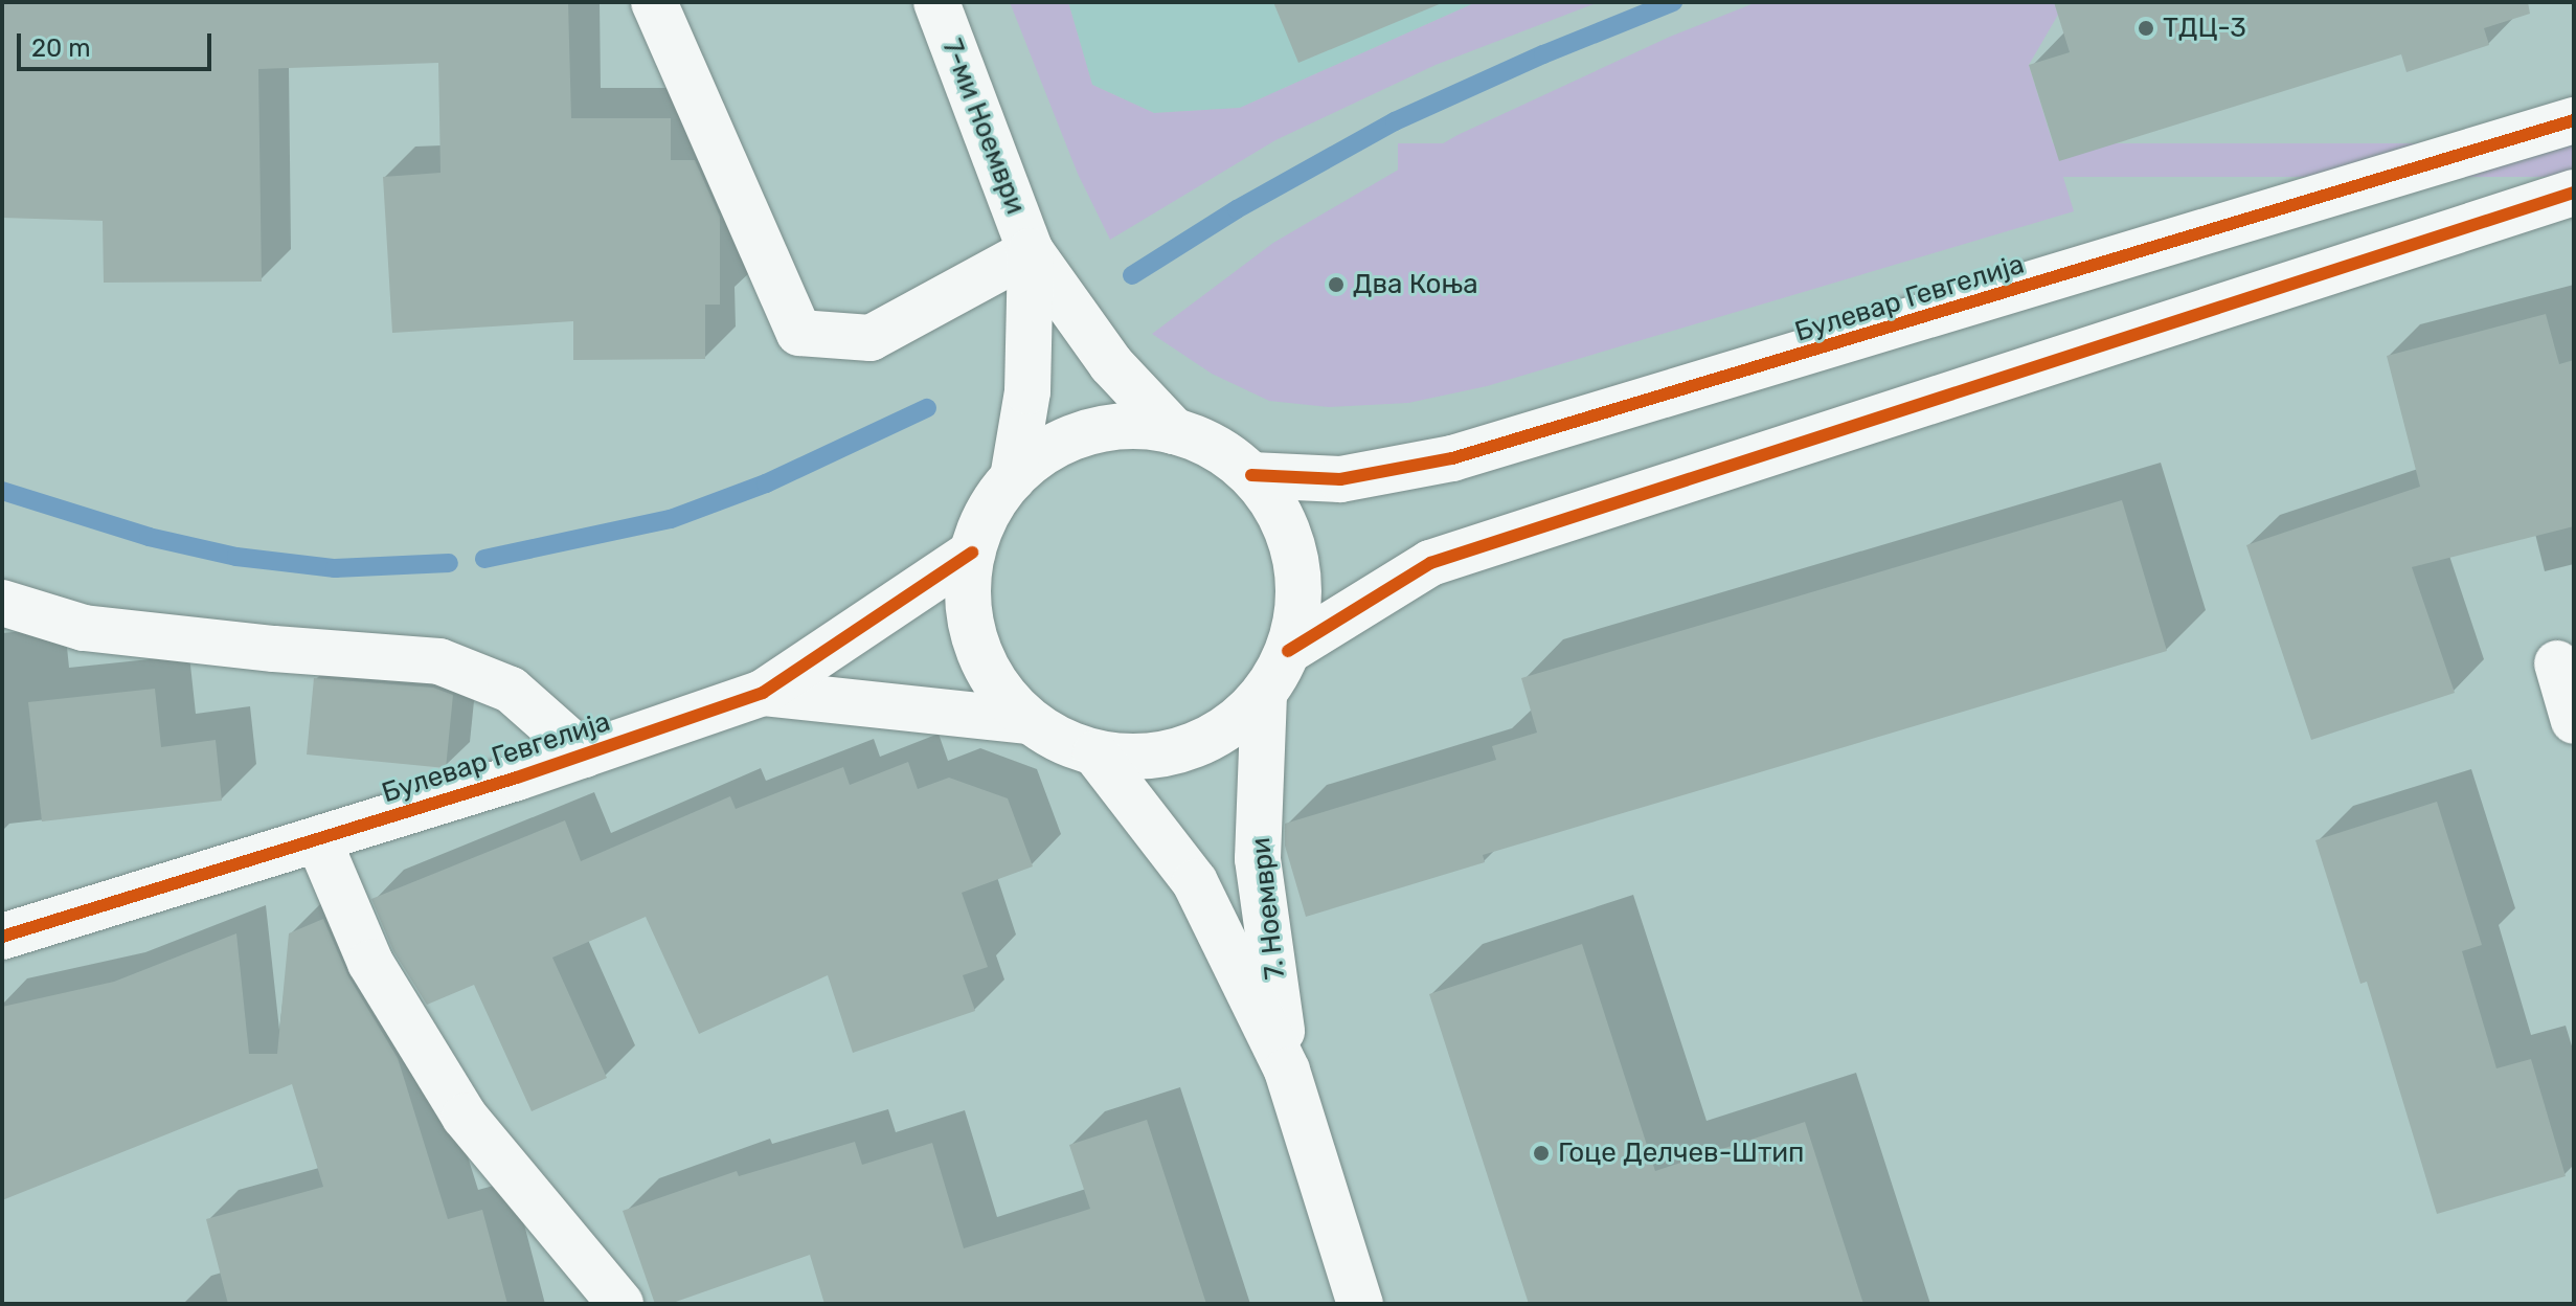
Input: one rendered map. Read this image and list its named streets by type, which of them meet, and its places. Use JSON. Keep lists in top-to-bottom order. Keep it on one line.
{"streets":{"main road":["7-ми Ноември","Булевар Гевгелија","7. Ноември"]},"places":["ТДЦ-3","Два Коња","Гоце Делчев-Штип"],"scale_bar":"20 m"}
